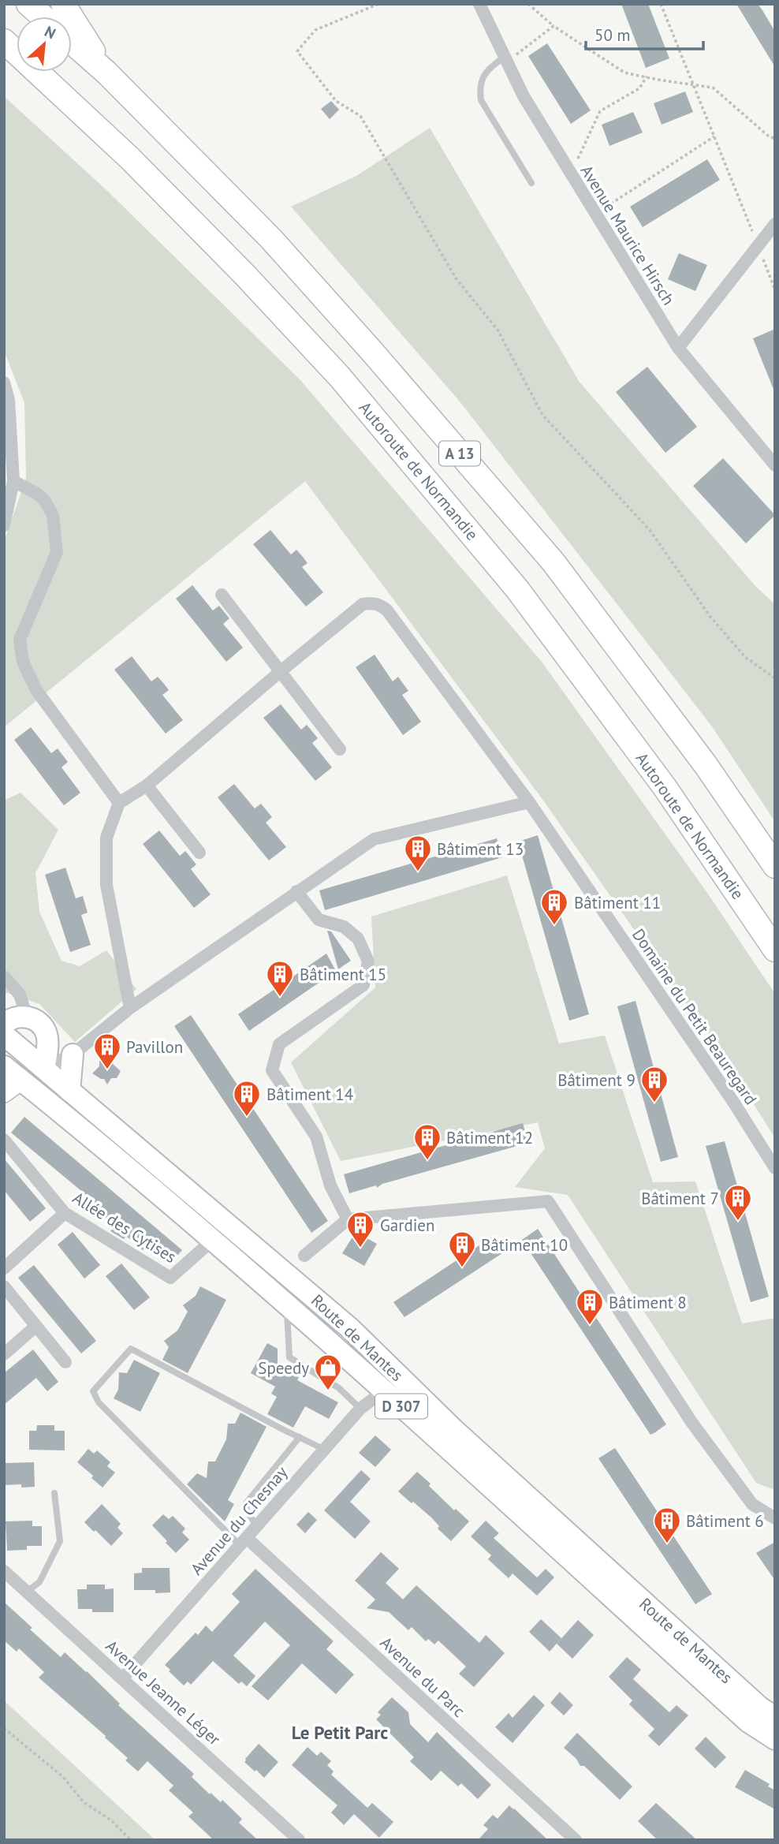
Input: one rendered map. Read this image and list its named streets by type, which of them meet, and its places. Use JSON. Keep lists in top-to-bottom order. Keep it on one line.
{"streets":{"highway":["A 13","Autoroute de Normandie"],"main road":["Route de Mantes","D 307"],"street":["Avenue Maurice Hirsch","Domaine du Petit Beauregard","Allée des Cytises","Avenue du Chesnay","Avenue du Parc","Avenue Jeanne Léger"]},"crossings":[["Allée des Cytises","Route de Mantes"],["Route de Mantes","D 307"],["Route de Mantes","Avenue du Chesnay"],["Avenue du Chesnay","Avenue du Parc"],["Avenue du Chesnay","Avenue Jeanne Léger"]],"districts":["Le Petit Parc"],"places":{"building":["Bâtiment 13","Bâtiment 11","Bâtiment 15","Pavillon","Bâtiment 9","Bâtiment 14","Bâtiment 12","Bâtiment 7","Gardien","Bâtiment 10","Bâtiment 8","Bâtiment 6"],"shop":["Speedy"]},"scale_bar":"50 m","north":"top right"}
